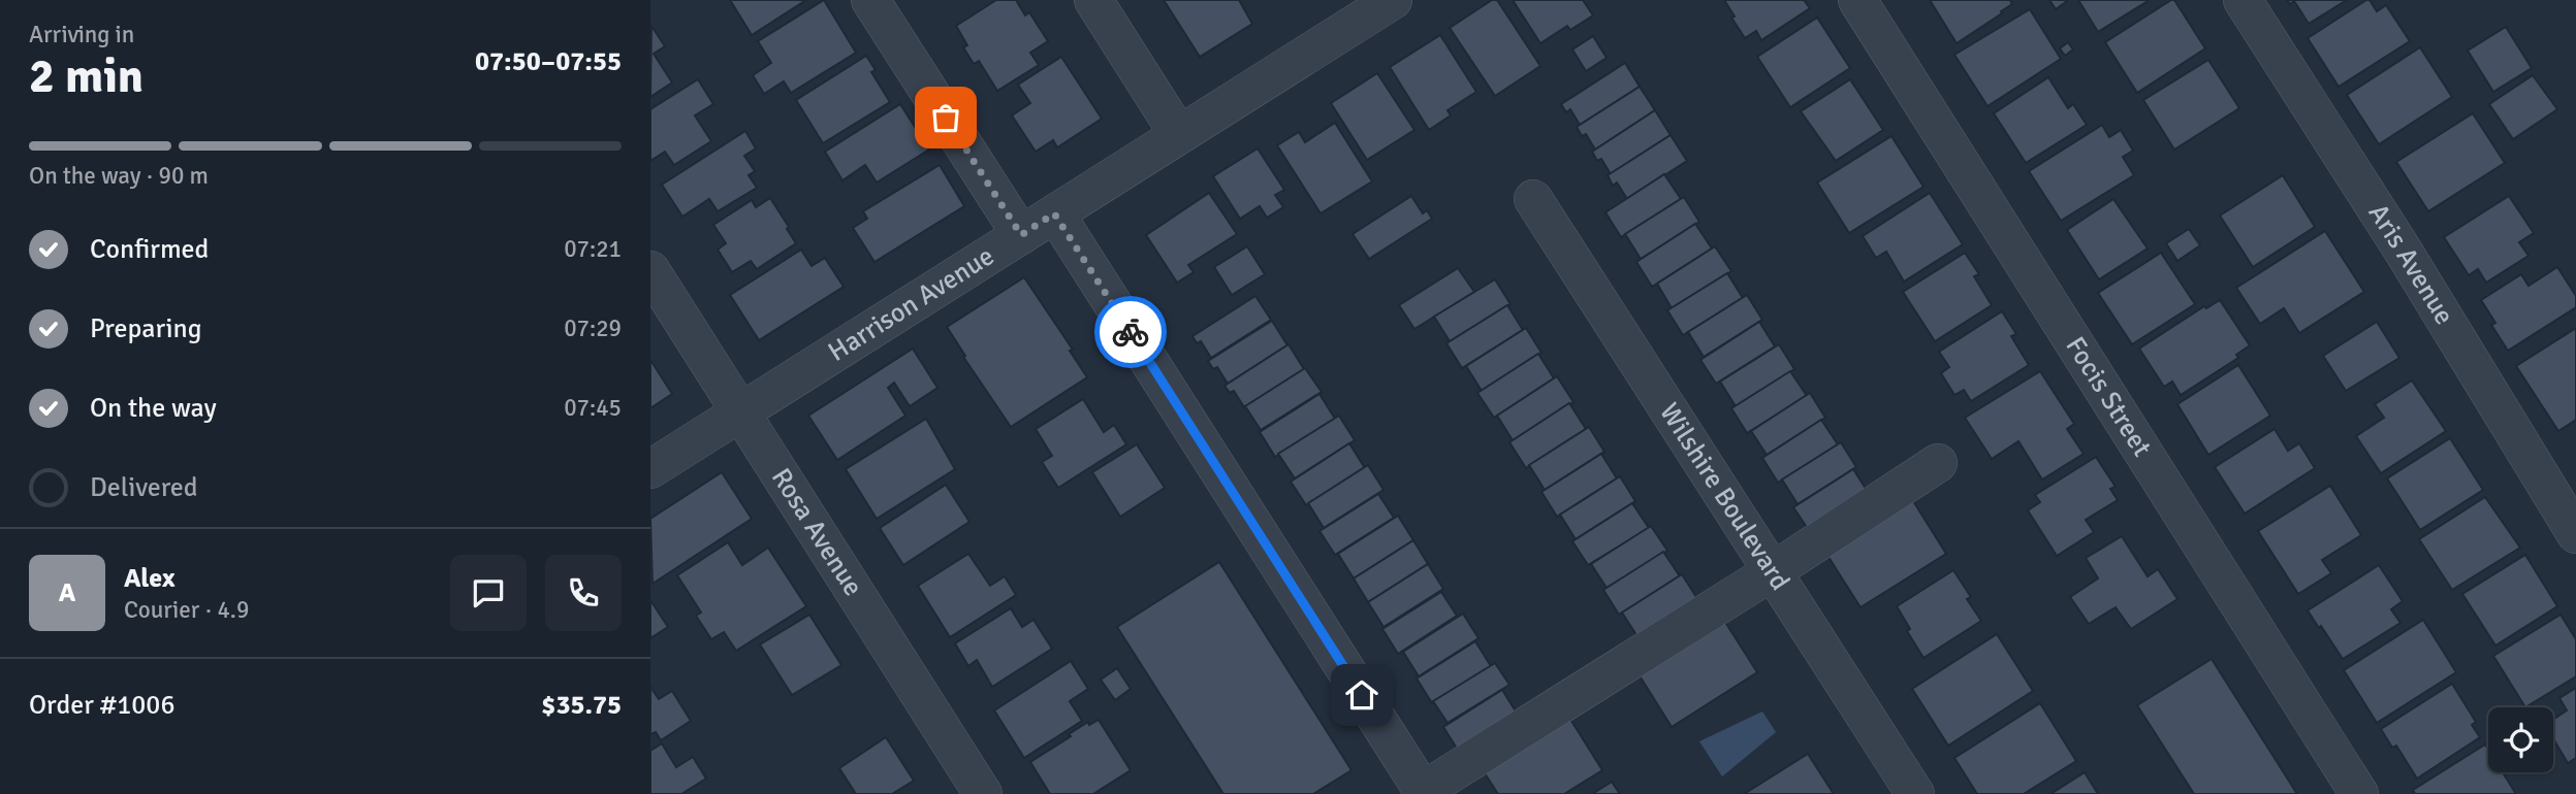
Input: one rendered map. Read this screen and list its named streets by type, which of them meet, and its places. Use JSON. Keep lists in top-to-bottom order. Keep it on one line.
{"streets":{"street":["Aris Avenue","Harrison Avenue","Focis Street","Wilshire Boulevard","Rosa Avenue"]},"crossings":[["Harrison Avenue","Rosa Avenue"]],"page":{"heading":["2 min","Arriving in","07:50–07:55"],"panel":["Alex","Courier · 4.9","Order #1006","$35.75"],"bar":"On the way · 90 m","list":[["Confirmed","07:21"],["Preparing","07:29"],["On the way","07:45"],"Delivered"],"round":"A"}}
